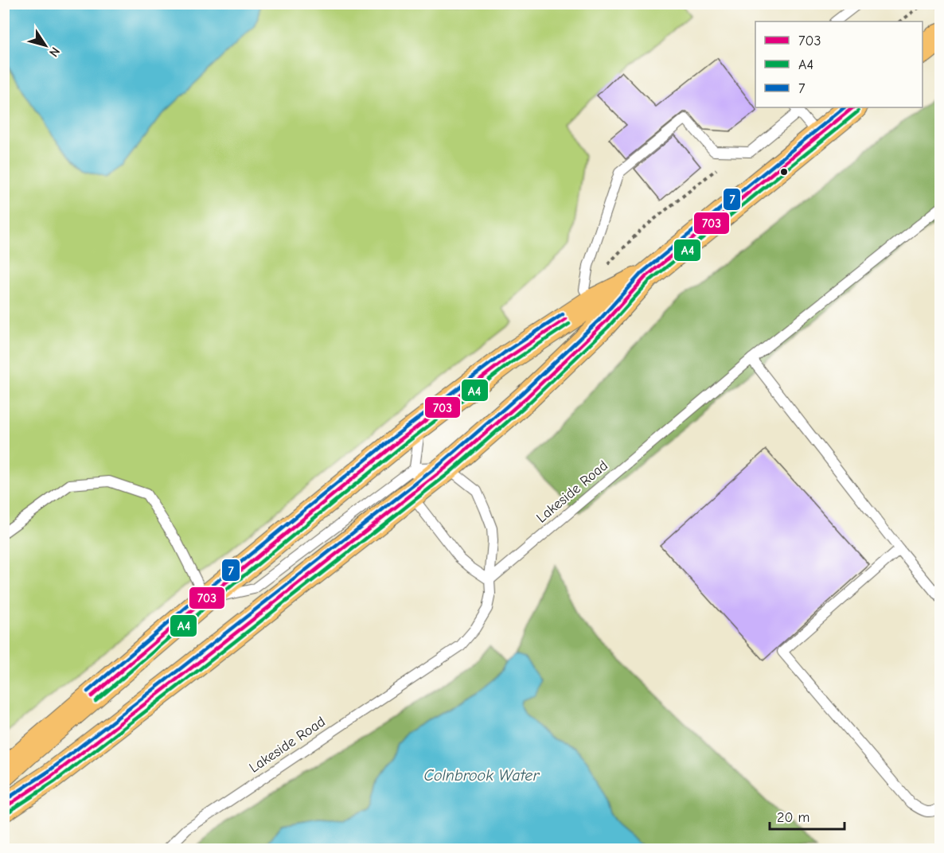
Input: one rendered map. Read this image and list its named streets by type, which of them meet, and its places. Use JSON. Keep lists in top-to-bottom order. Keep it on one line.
{"streets":{"lane":["Lakeside Road"]},"water":["Colnbrook Water"],"lines":["transit line 703","transit line 7","transit line A4"],"legend":["703","A4","7"],"scale_bar":"20 m","north":"bottom right"}
